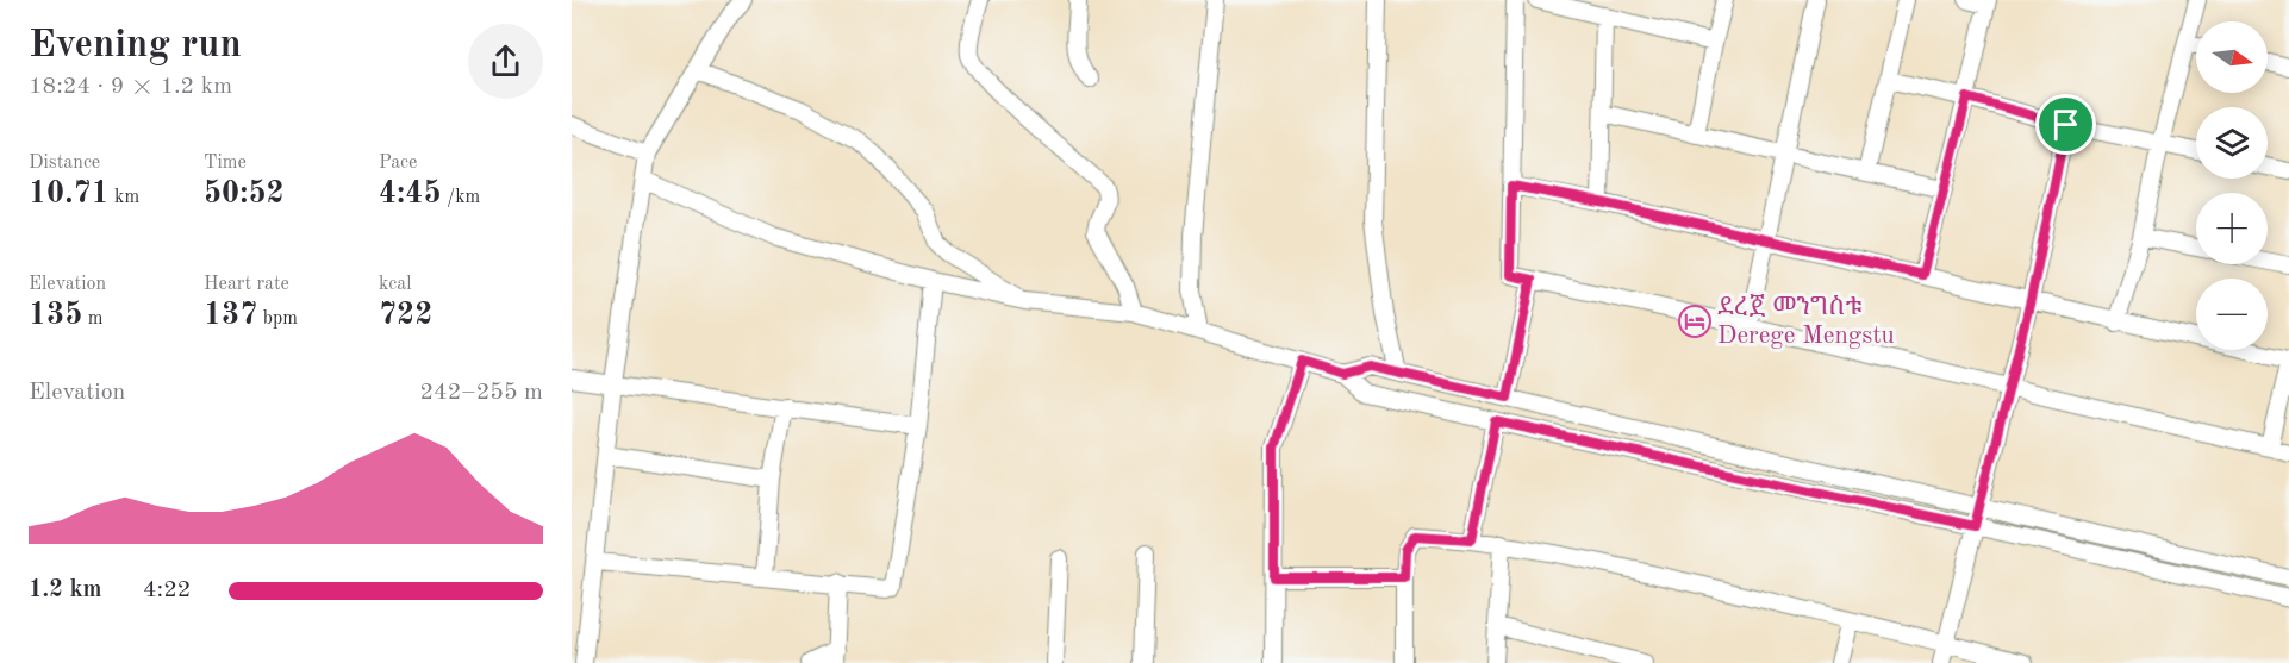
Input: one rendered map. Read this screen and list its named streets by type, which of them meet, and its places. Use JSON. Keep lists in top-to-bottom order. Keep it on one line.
{"places":{"hotel":["ደረጀ መንግስቱ Derege Mengstu"]},"north":"right","page":{"heading":["Evening run","18:24 · 9 × 1.2 km"],"map_buttons":["+","−"],"stats":[["Distance","10.71 km"],["Time","50:52"],["Pace","4:45 /km"],["Elevation","135 m"],["Heart rate","137 bpm"],["kcal","722"]],"chart":["Elevation","242–255 m"],"list":[{"name":"1.2 km","note":"4:22"}]}}
